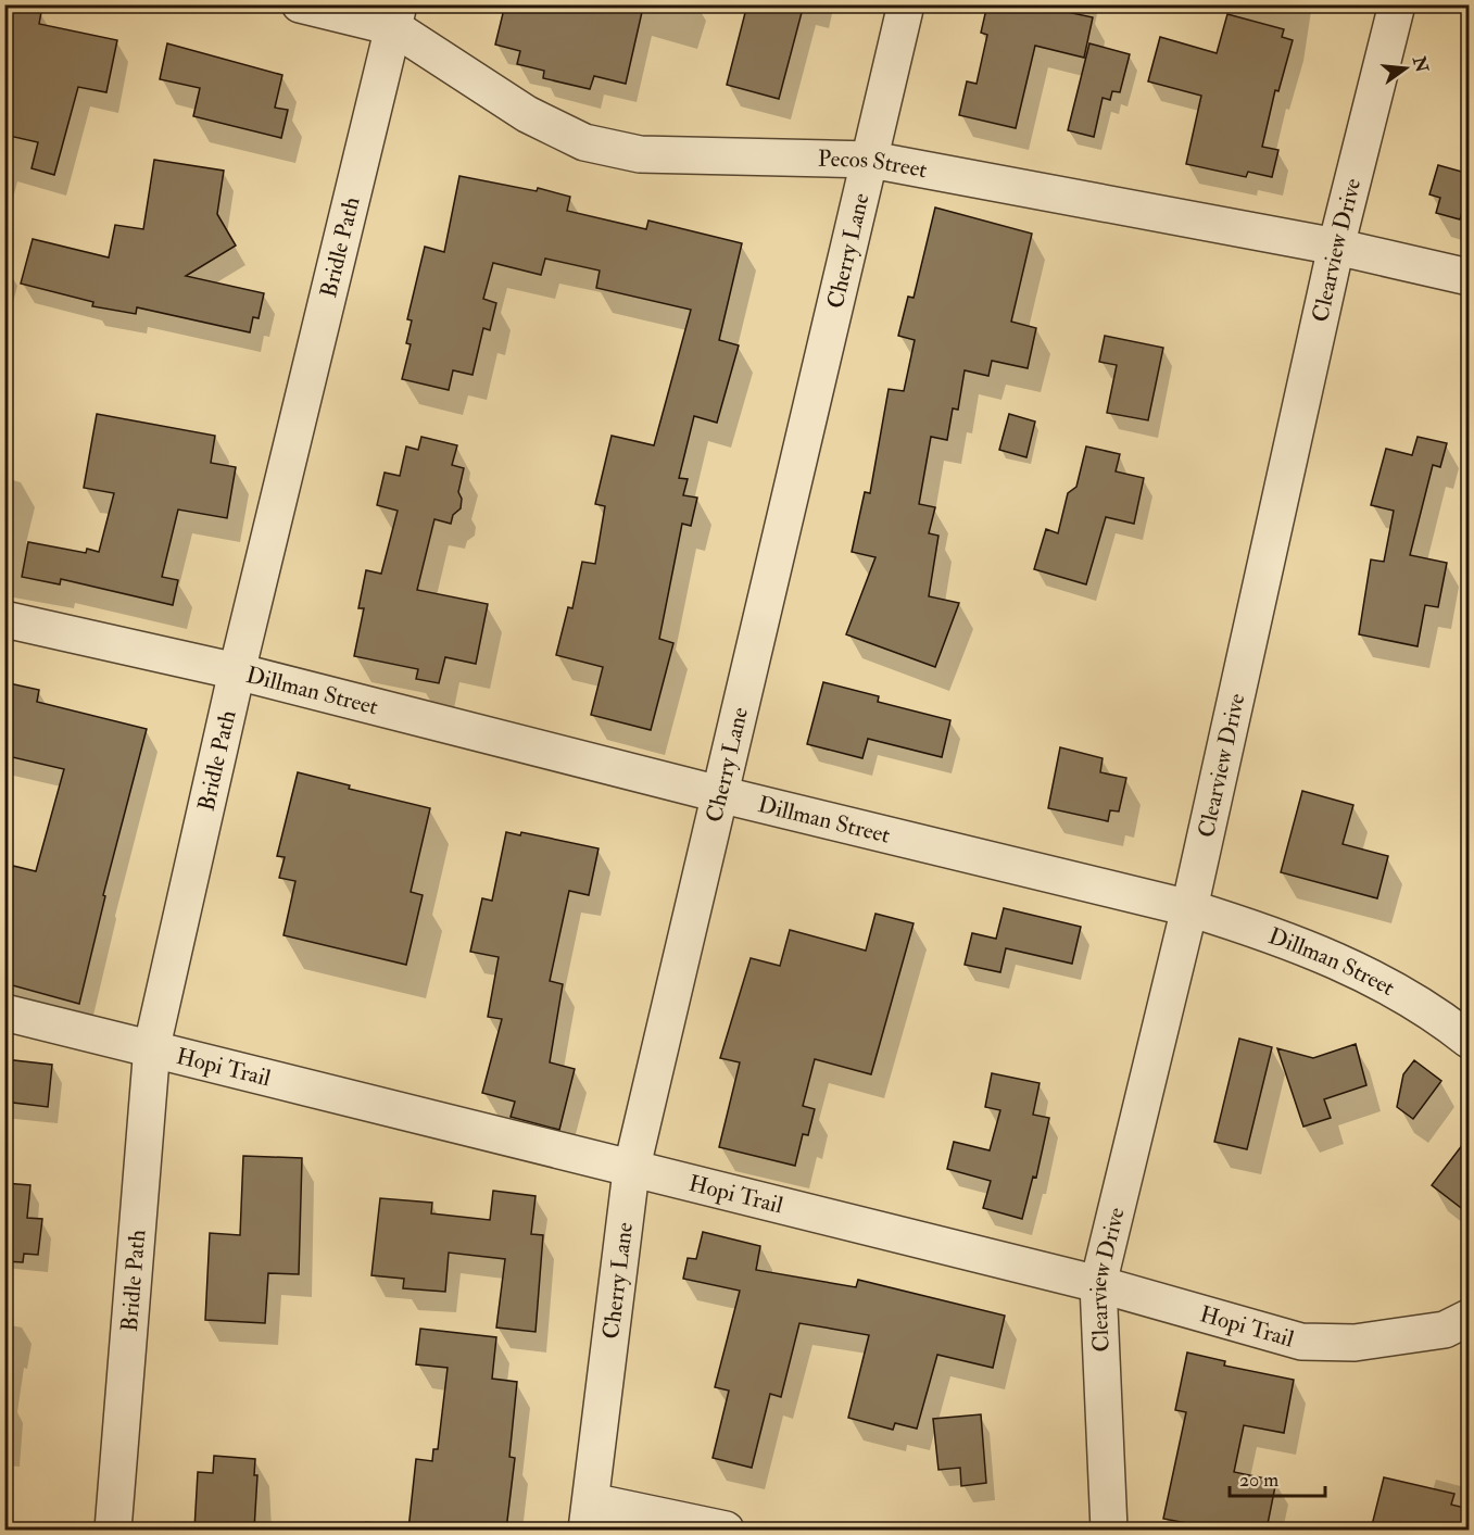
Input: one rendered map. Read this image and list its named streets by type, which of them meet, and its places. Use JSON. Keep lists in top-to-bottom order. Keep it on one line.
{"streets":{"street":["Pecos Street","Bridle Path","Cherry Lane","Clearview Drive","Dillman Street","Hopi Trail"]},"crossings":[["Pecos Street","Bridle Path"],["Pecos Street","Cherry Lane"],["Pecos Street","Clearview Drive"],["Bridle Path","Dillman Street"],["Bridle Path","Hopi Trail"],["Cherry Lane","Dillman Street"],["Cherry Lane","Hopi Trail"],["Clearview Drive","Dillman Street"],["Clearview Drive","Hopi Trail"]],"scale_bar":"20 m","north":"right"}
